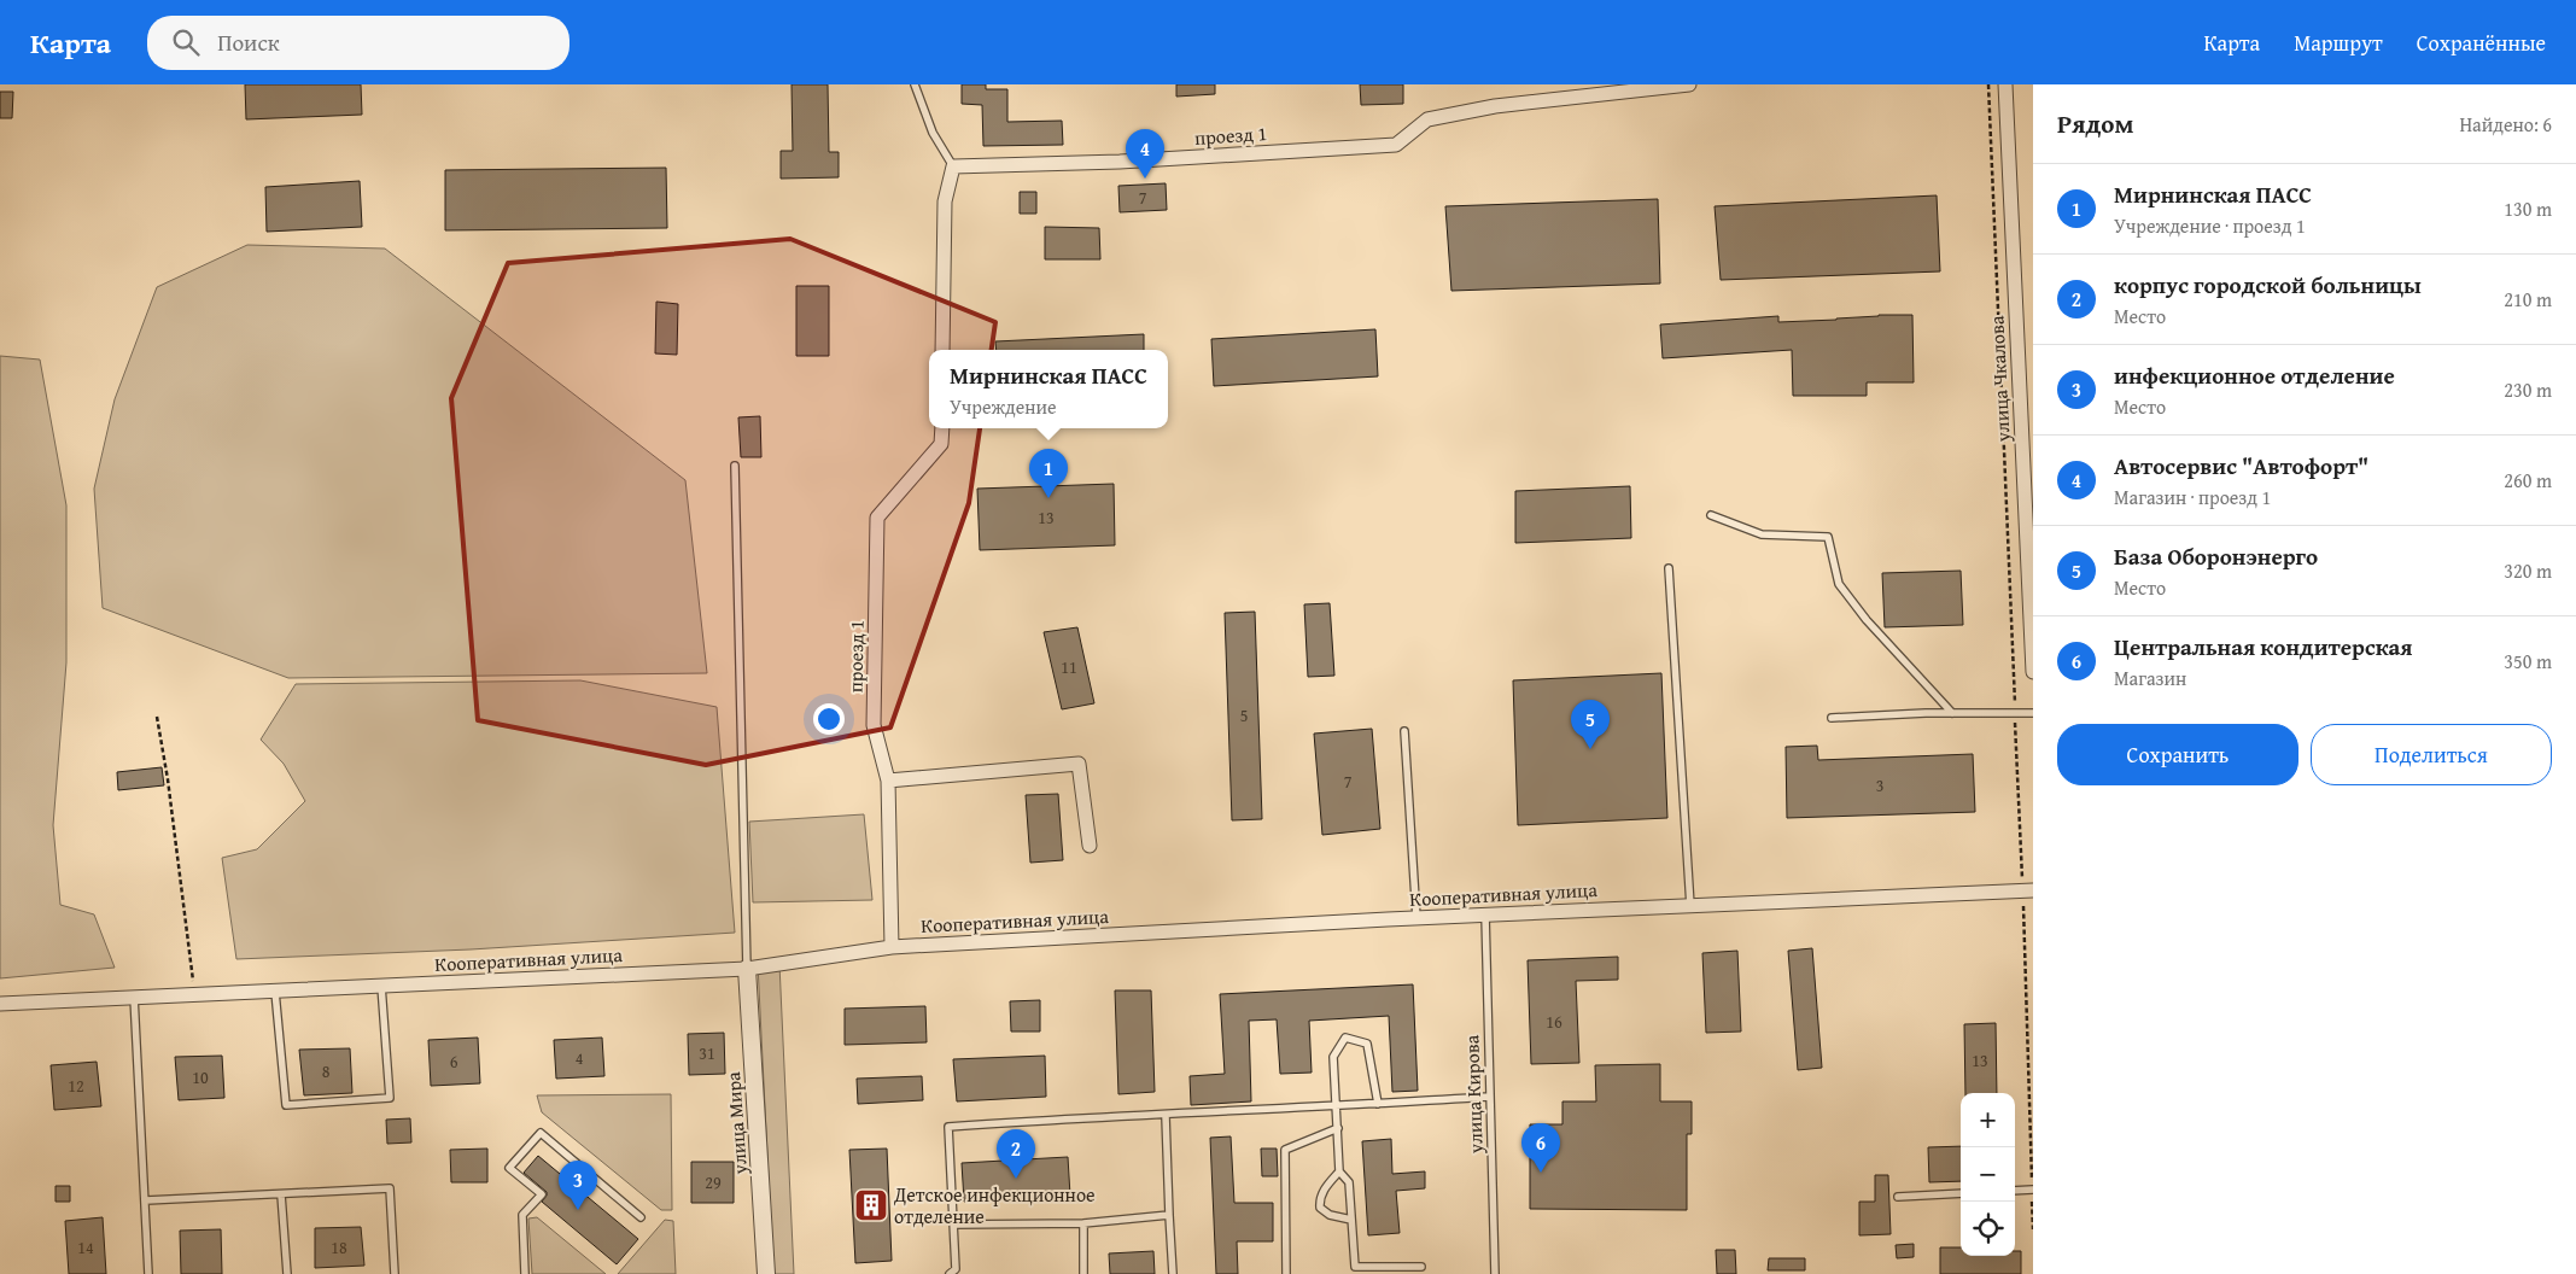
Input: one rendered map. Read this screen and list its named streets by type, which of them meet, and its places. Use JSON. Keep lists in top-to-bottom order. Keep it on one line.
{"streets":{"street":["проезд 1","улица Чкалова","Кооперативная улица","улица Мира"],"lane":["улица Кирова"]},"crossings":[["проезд 1","Кооперативная улица"],["Кооперативная улица","улица Кирова"],["Кооперативная улица","улица Мира"]],"places":{"building":["Детское инфекционное отделение"]},"house_numbers":["7","13","11","5","7","3","16","31","4","13","6","8","10","12","29","14","18"],"page":{"header":"Карта","search":"Поиск","nav":["Карта","Маршрут","Сохранённые"],"heading":["Рядом","Найдено: 6"],"pins":["4","1","5","6","2","3"],"list":[{"mark":"1","name":"Мирнинская ПАСС","note":"Учреждение · проезд 1","value":"130 m"},{"mark":"2","name":"корпус городской больницы","note":"Место","value":"210 m"},{"mark":"3","name":"инфекционное отделение","note":"Место","value":"230 m"},{"mark":"4","name":"Автосервис \"Автофорт\"","note":"Магазин · проезд 1","value":"260 m"},{"mark":"5","name":"База Оборонэнерго","note":"Место","value":"320 m"},{"mark":"6","name":"Центральная кондитерская","note":"Магазин","value":"350 m"}],"popup":["Мирнинская ПАСС","Учреждение"],"buttons":["Сохранить","Поделиться"],"map_buttons":["+","−"]}}
